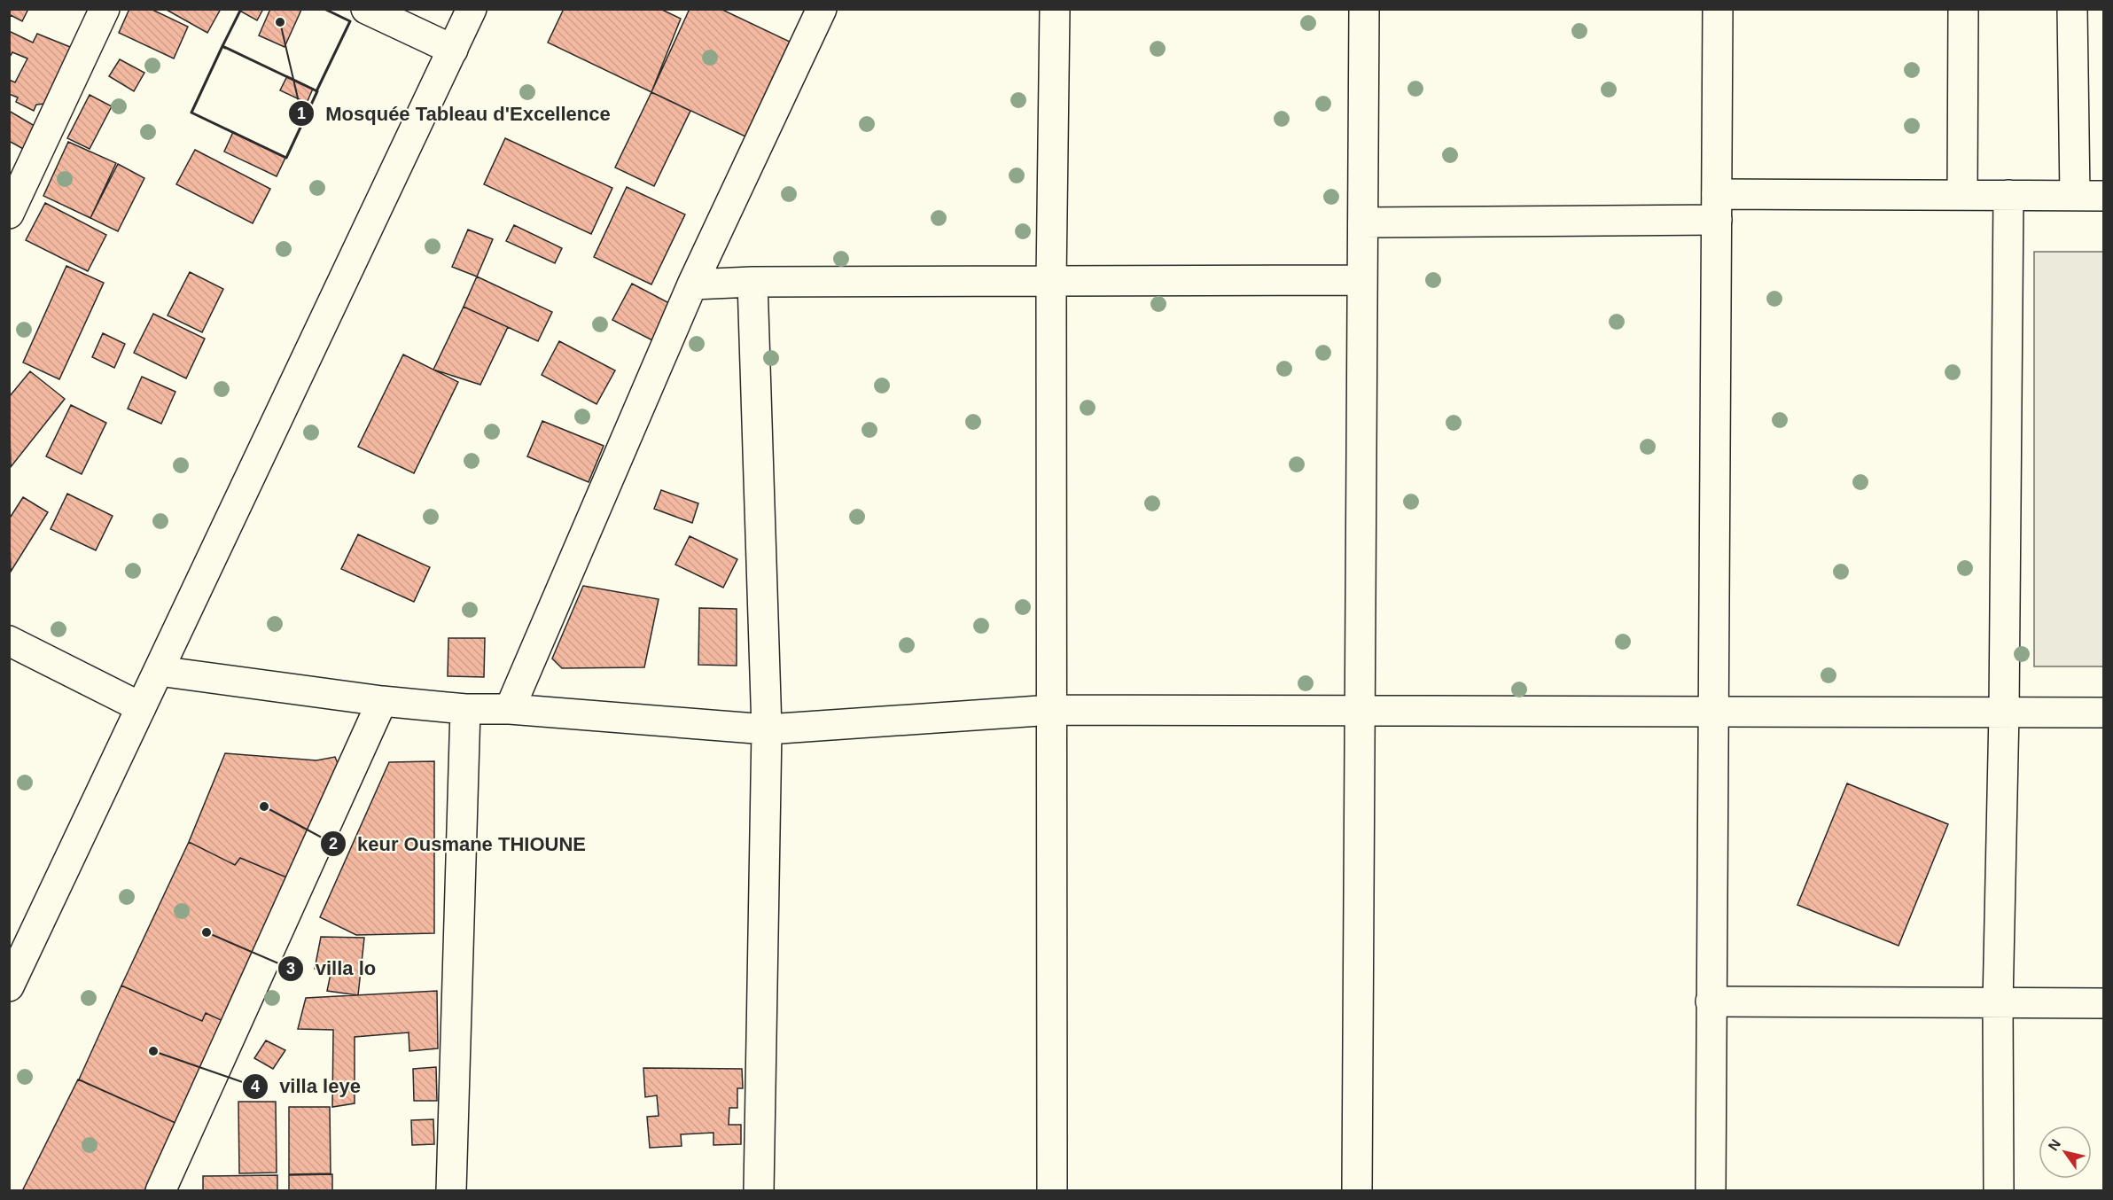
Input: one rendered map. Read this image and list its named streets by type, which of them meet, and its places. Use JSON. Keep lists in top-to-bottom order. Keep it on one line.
{"places":["Mosquée Tableau d'Excellence","keur Ousmane THIOUNE","villa lo","villa leye"],"north":"top left"}
